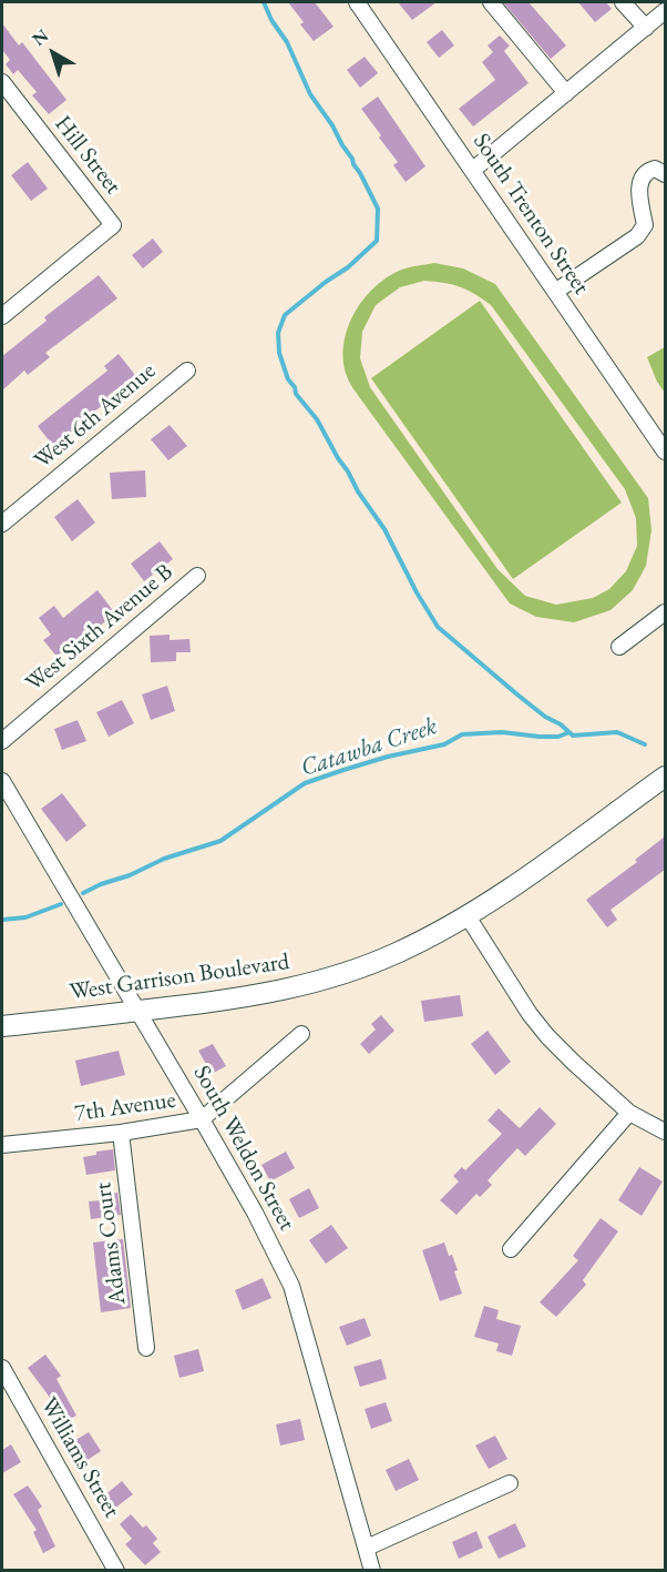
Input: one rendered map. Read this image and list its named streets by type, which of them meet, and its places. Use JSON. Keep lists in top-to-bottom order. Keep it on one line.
{"streets":{"main road":["West Garrison Boulevard"],"street":["Hill Street","South Trenton Street","West 6th Avenue","West Sixth Avenue B","7th Avenue","South Weldon Street","Adams Court","Williams Street"]},"crossings":[["West Garrison Boulevard","South Weldon Street"],["7th Avenue","South Weldon Street"],["7th Avenue","Adams Court"]],"water":["Catawba Creek"],"north":"top left"}
